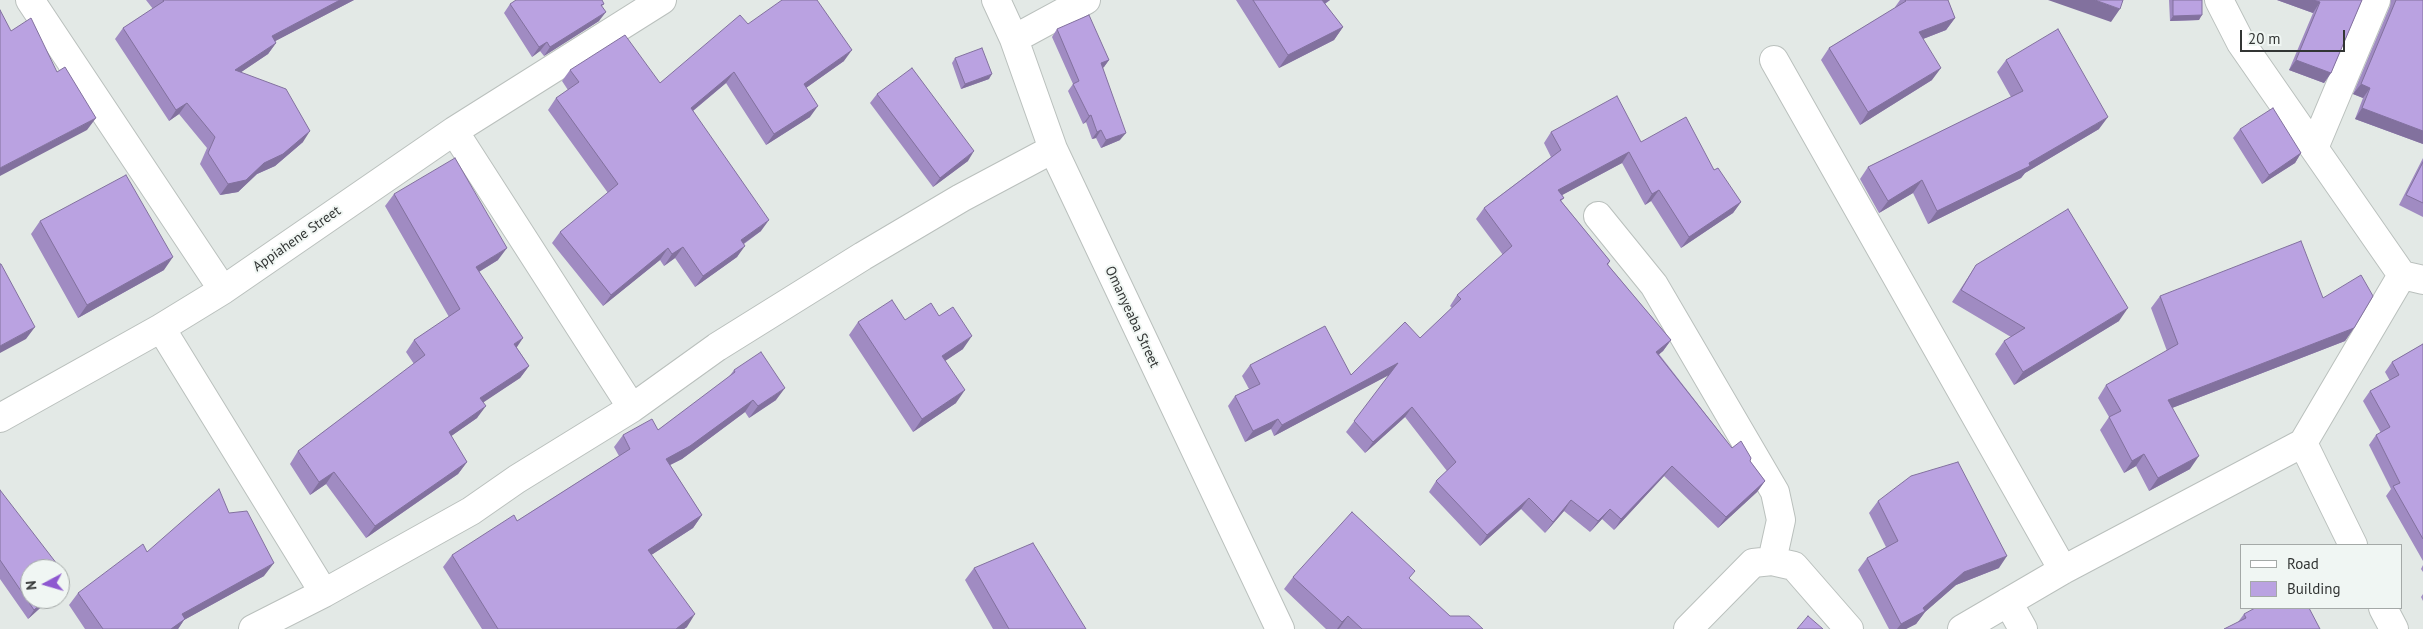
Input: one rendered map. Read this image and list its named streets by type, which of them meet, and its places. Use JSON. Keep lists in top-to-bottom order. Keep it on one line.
{"streets":{"street":["Appiahene Street","Omanyeaba Street"]},"legend":["Road","Building"],"scale_bar":"20 m","north":"left"}
